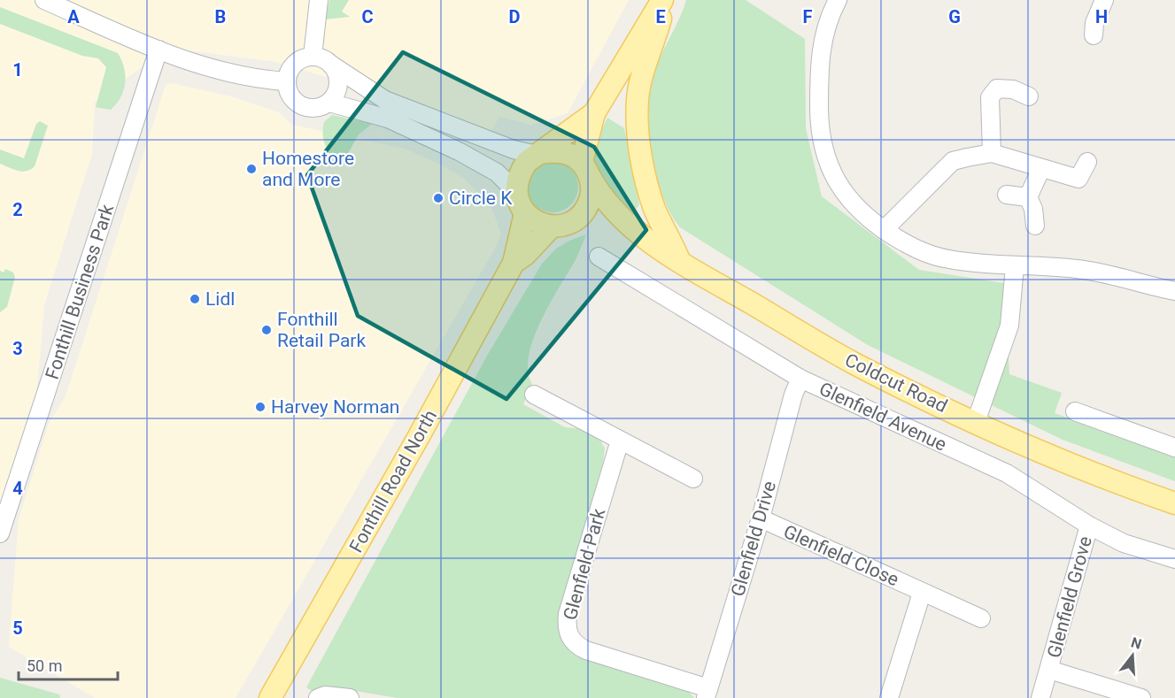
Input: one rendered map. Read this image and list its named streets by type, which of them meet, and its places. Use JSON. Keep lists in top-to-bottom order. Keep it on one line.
{"streets":{"main road":["Coldcut Road","Fonthill Road North"],"street":["Fonthill Business Park","Glenfield Avenue","Glenfield Drive","Glenfield Close","Glenfield Park","Glenfield Grove"]},"crossings":[["Glenfield Avenue","Glenfield Drive"],["Glenfield Avenue","Glenfield Grove"],["Glenfield Drive","Glenfield Close"],["Glenfield Drive","Glenfield Park"]],"places":["Homestore and More","Circle K","Lidl","Fonthill Retail Park","Harvey Norman"],"scale_bar":"50 m","north":"top","grid":{"columns":["A","B","C","D","E","F","G","H"],"rows":["1","2","3","4","5"]}}
